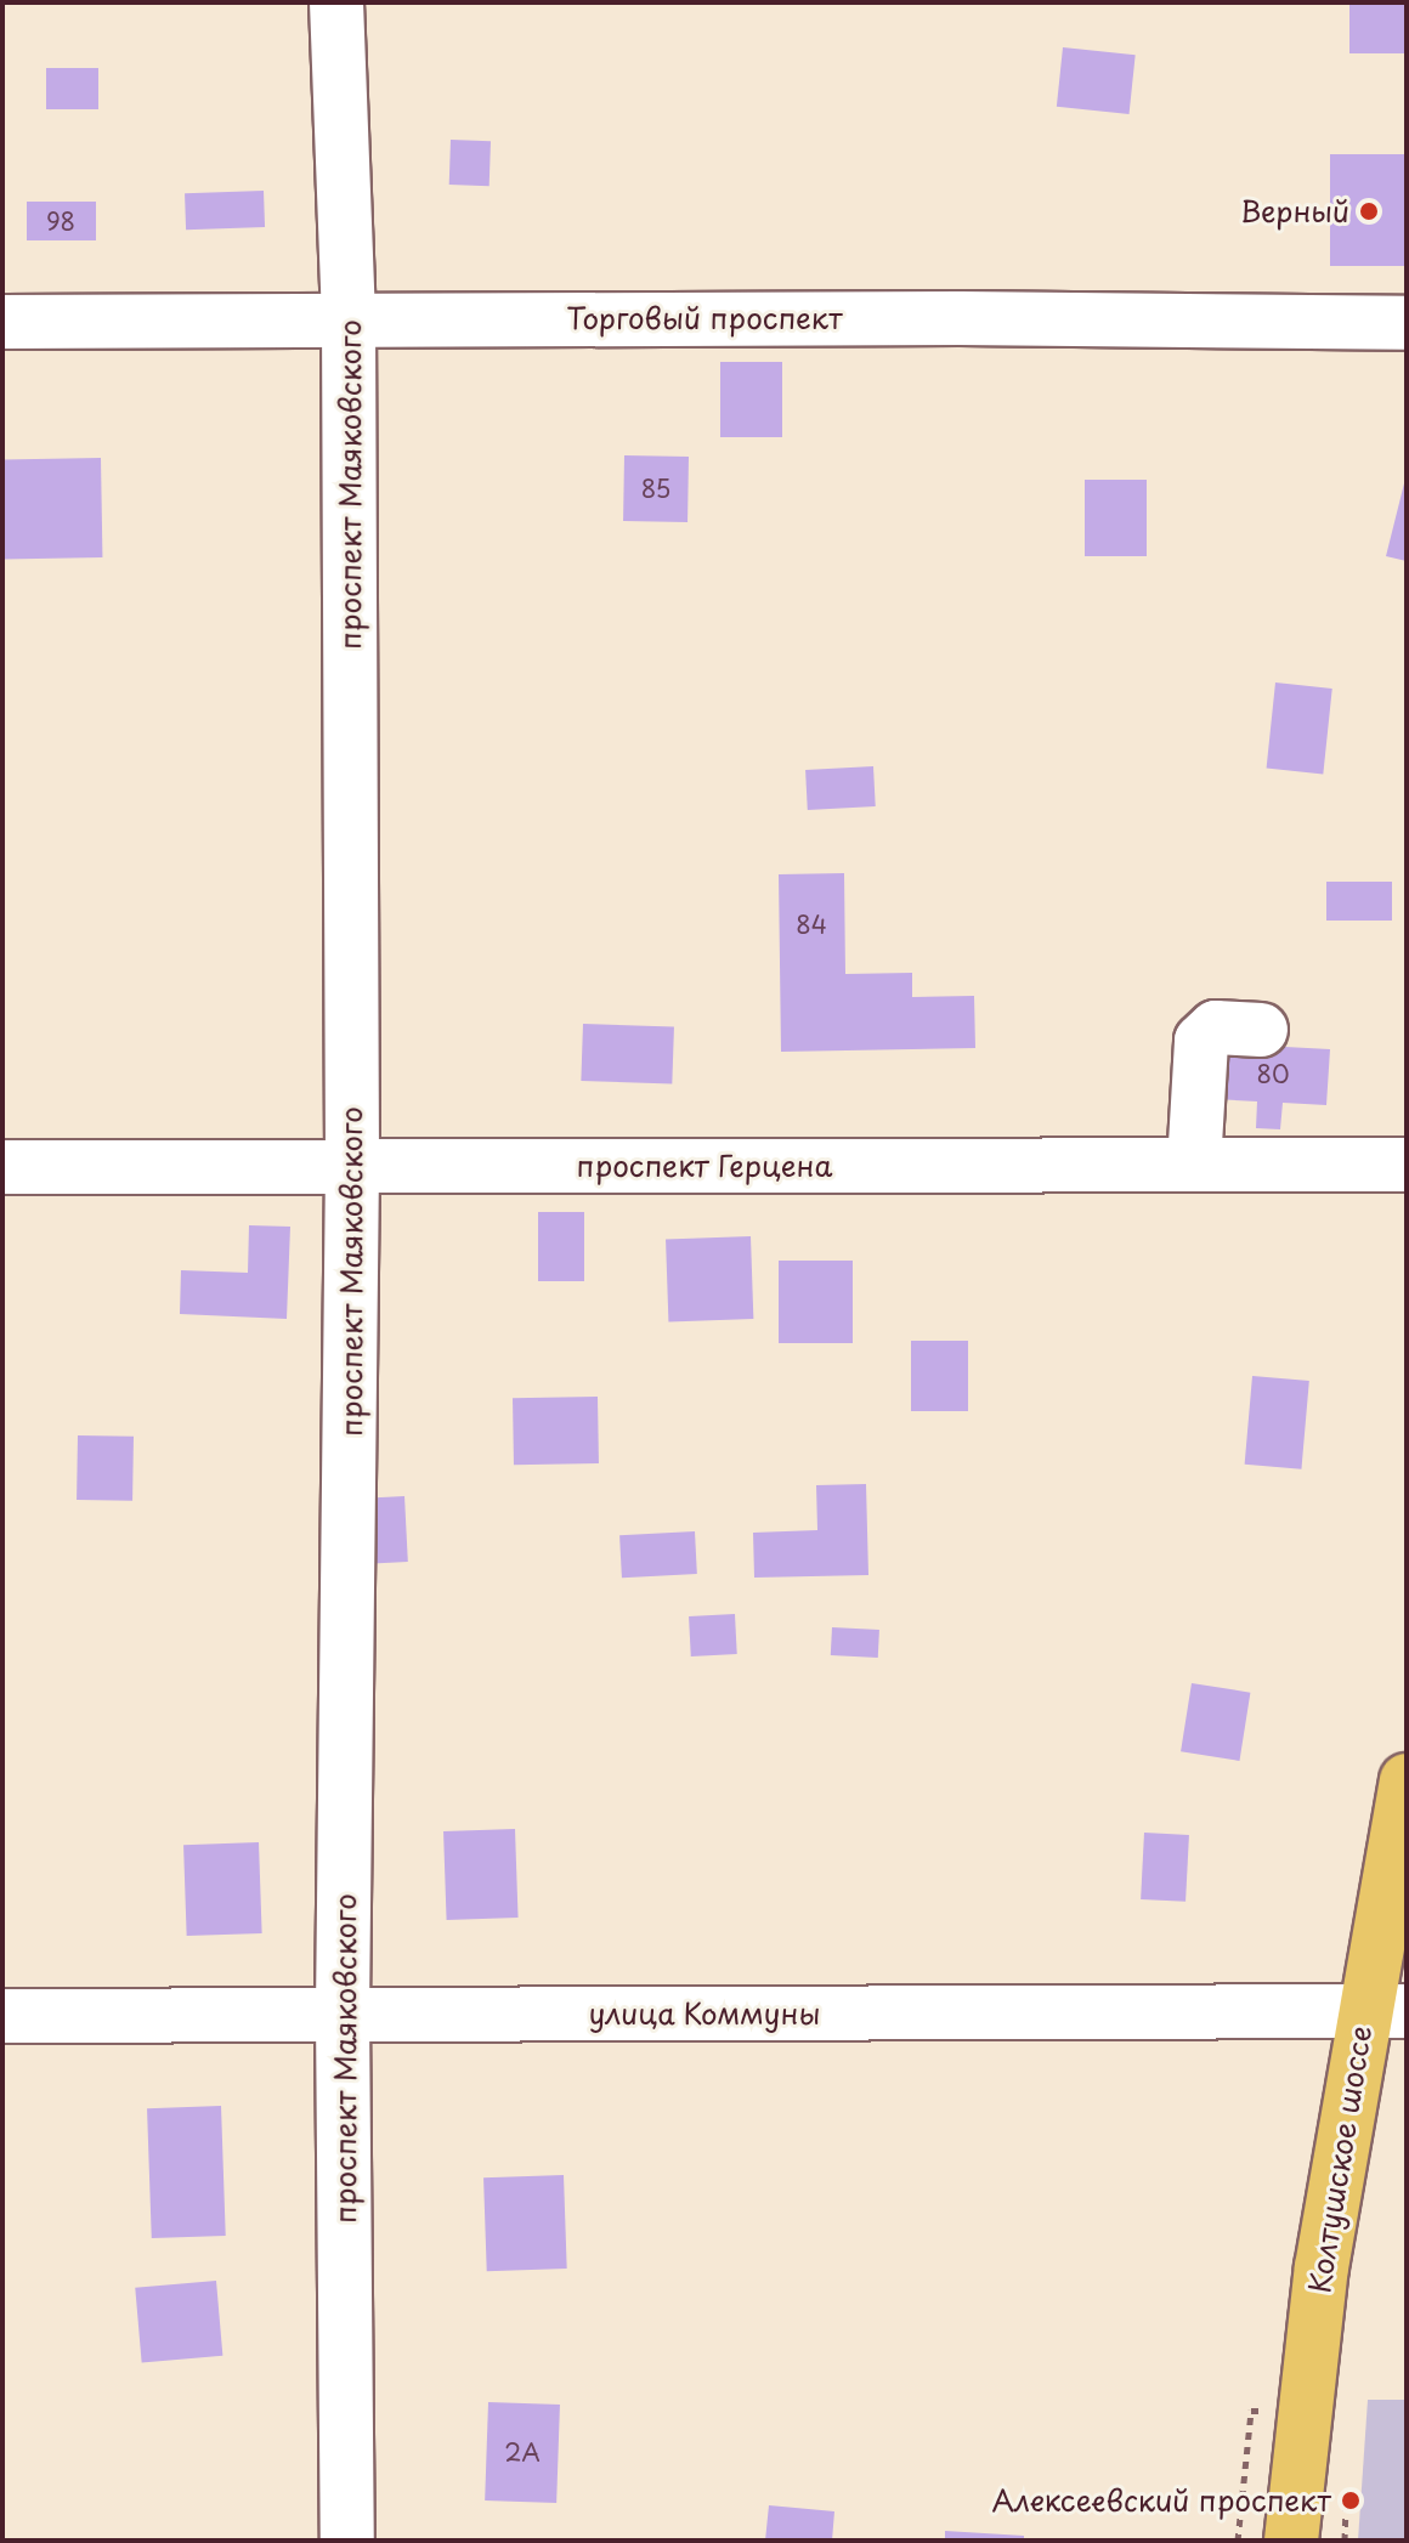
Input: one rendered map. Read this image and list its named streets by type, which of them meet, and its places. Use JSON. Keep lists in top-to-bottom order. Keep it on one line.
{"streets":{"main road":["Колтушское шоссе"],"street":["Торговый проспект","проспект Маяковского","проспект Герцена","улица Коммуны"]},"crossings":[["Торговый проспект","проспект Маяковского"],["проспект Маяковского","проспект Герцена"],["проспект Маяковского","улица Коммуны"],["улица Коммуны","Колтушское шоссе"]],"places":["Верный","Алексеевский проспект"],"house_numbers":["98","85","84","80","2А"]}
